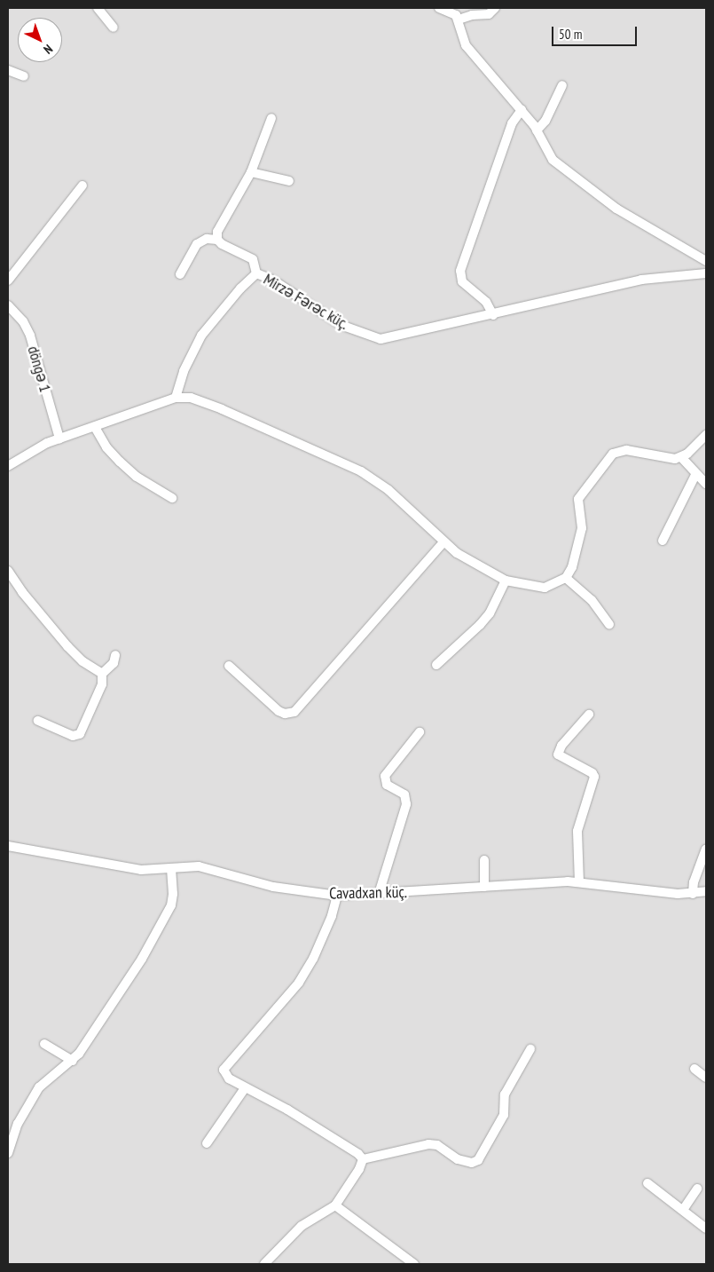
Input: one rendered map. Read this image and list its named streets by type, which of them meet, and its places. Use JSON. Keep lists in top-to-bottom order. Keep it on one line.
{"streets":{"street":["Mirzə Fərəc küç.","döngə 1","Cavadxan küç."]},"scale_bar":"50 m","north":"bottom right"}
